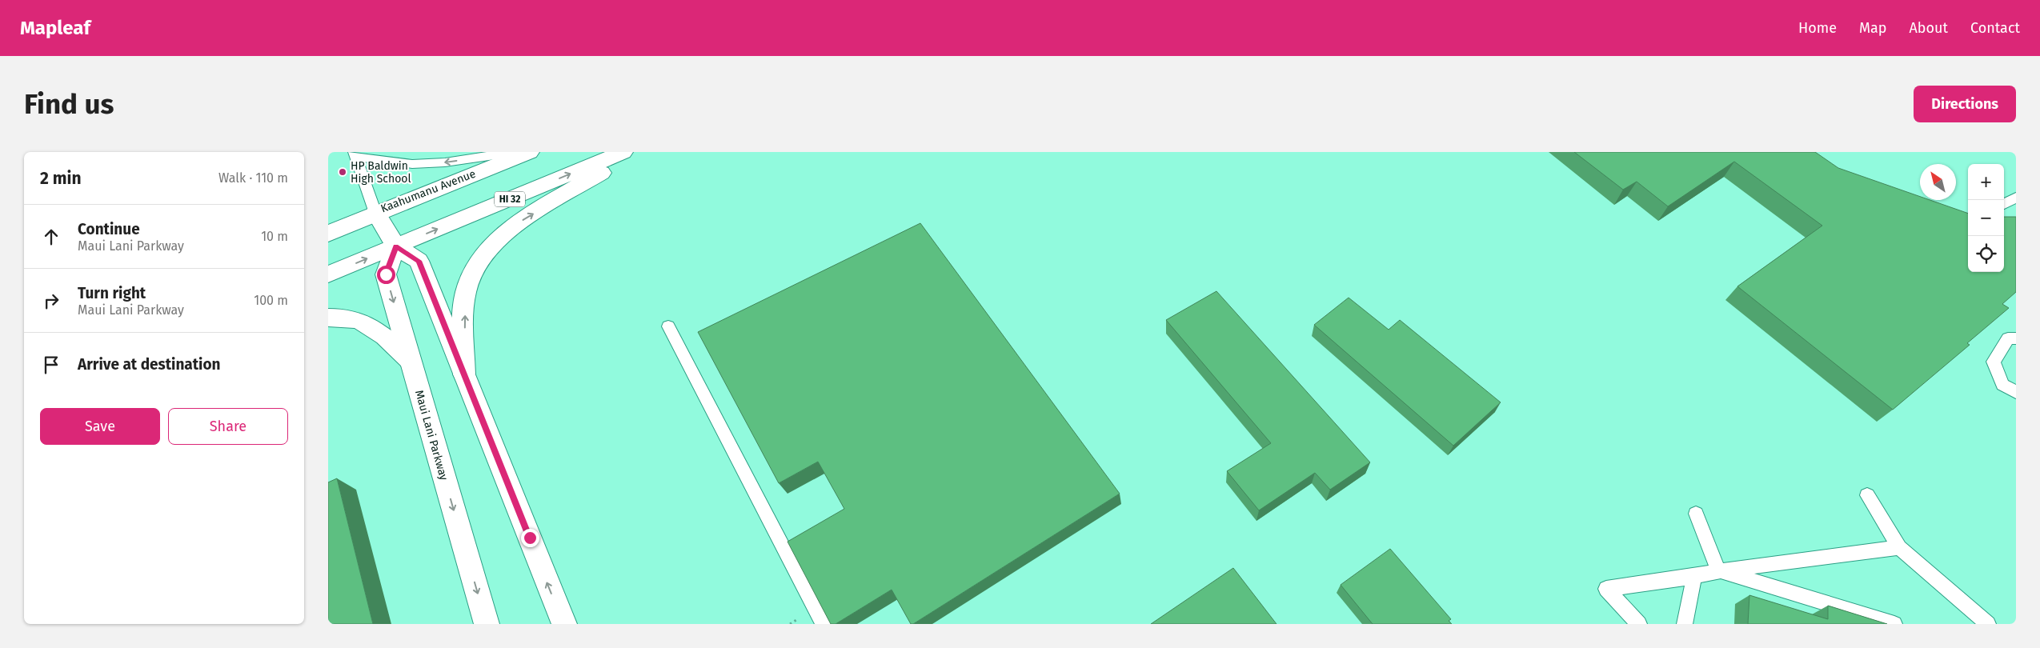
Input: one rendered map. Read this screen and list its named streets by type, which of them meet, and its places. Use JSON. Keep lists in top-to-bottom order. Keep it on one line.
{"streets":{"main road":["Kaahumanu Avenue","HI 32","Maui Lani Parkway"]},"crossings":[["HI 32","Maui Lani Parkway"]],"places":["HP Baldwin High School"],"north":"top left","page":{"header":"Mapleaf","nav":["Home","Map","About","Contact"],"buttons":["Directions",["Save","Share"]],"title":"Find us","heading":["2 min","Walk · 110 m"],"map_buttons":["+","−"],"list":[["Continue","Maui Lani Parkway","10 m"],["Turn right","Maui Lani Parkway","100 m"],"Arrive at destination"]}}
